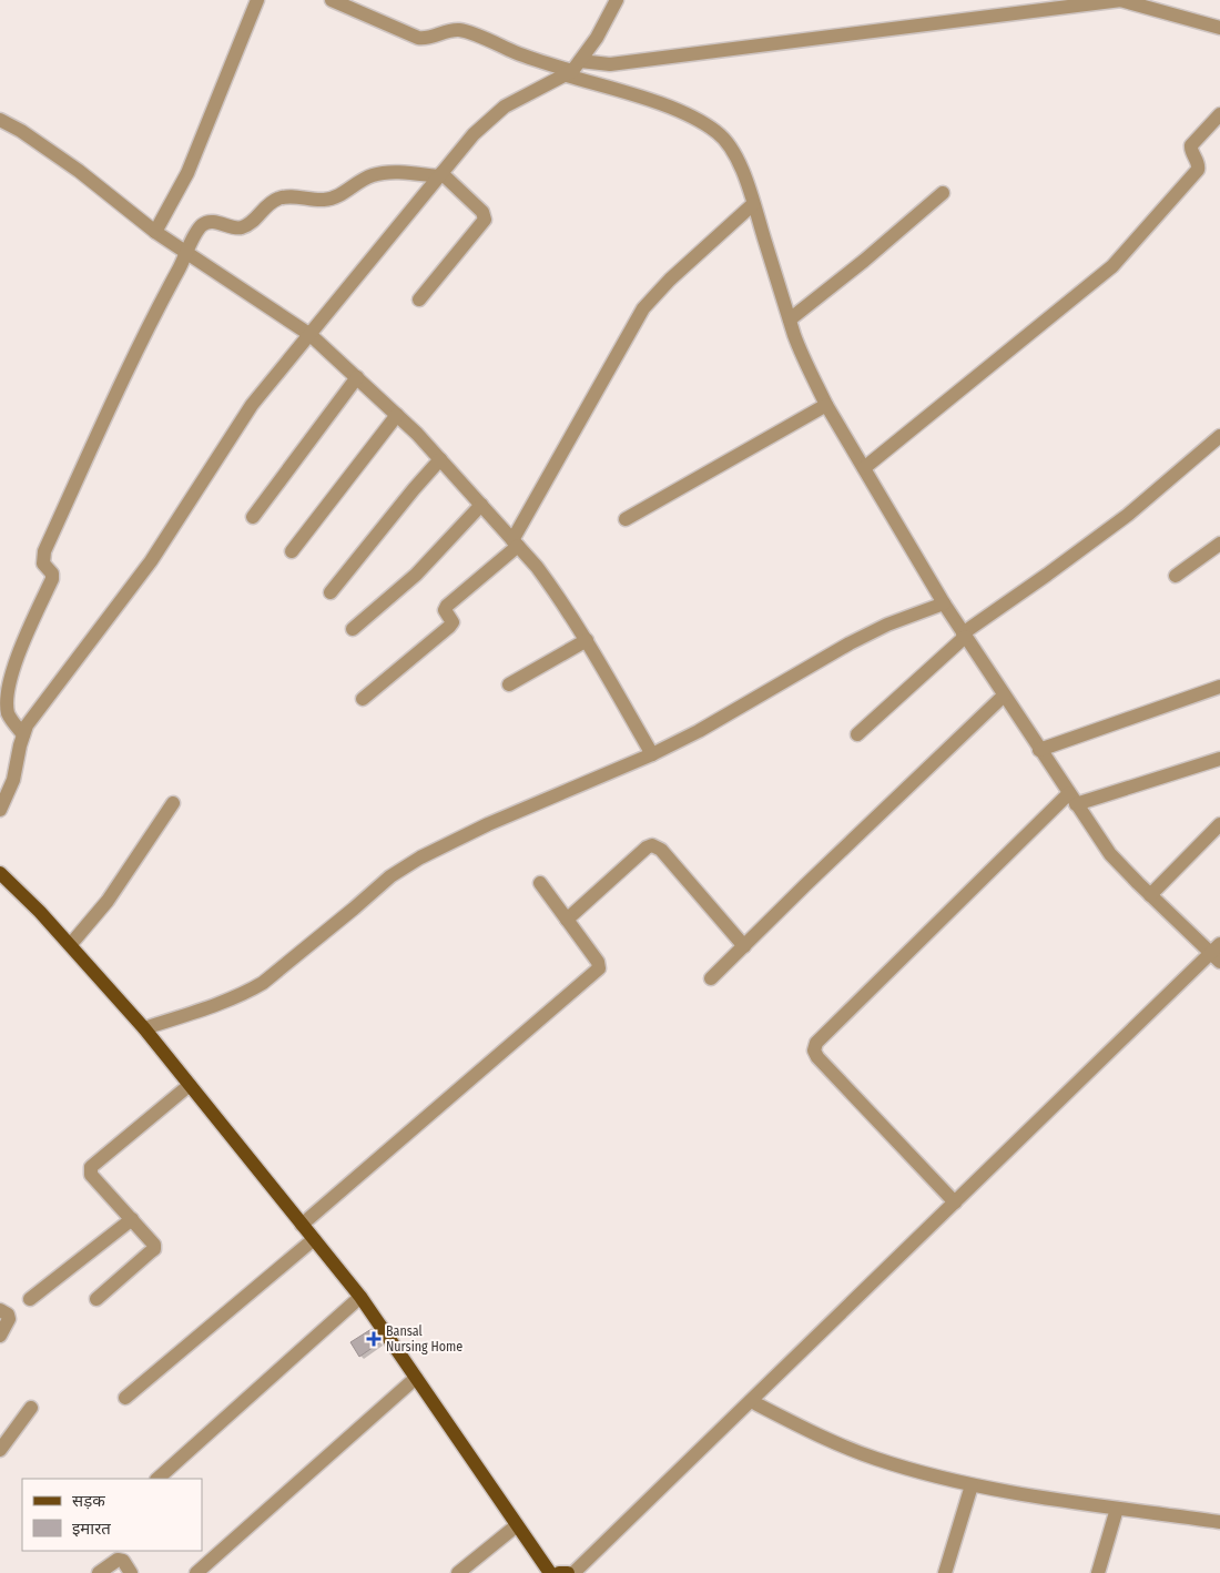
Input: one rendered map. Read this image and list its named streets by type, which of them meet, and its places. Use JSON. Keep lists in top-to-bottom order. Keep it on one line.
{"places":{"health":["Bansal Nursing Home"]},"legend":["सड़क","इमारत"]}
